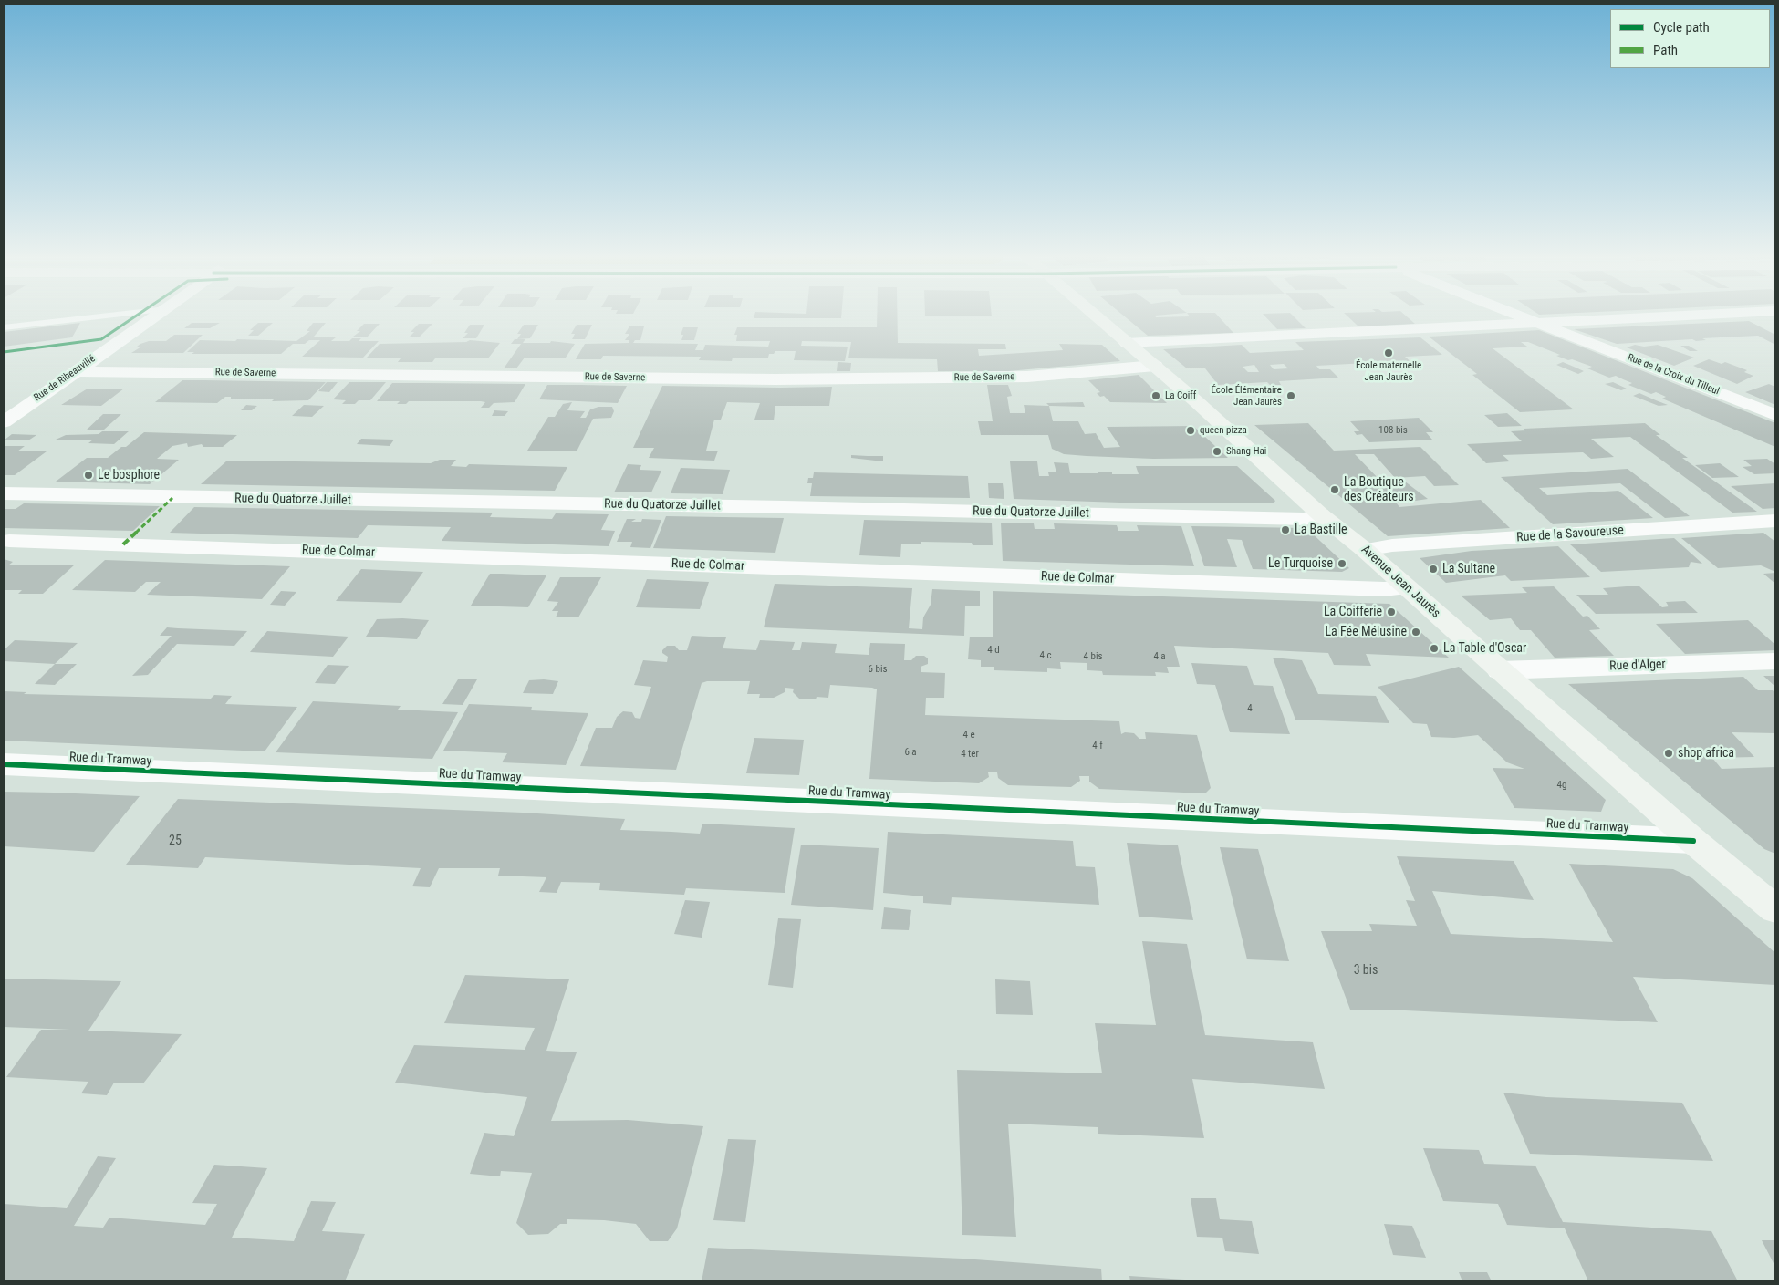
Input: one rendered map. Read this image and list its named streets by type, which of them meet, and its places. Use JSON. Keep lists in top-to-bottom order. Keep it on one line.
{"streets":{"main road":["Avenue Jean Jaurès"],"street":["Rue de Saverne","Rue de la Croix du Tilleul","Rue de Ribeauvillé","Rue du Quatorze Juillet","Rue de la Savoureuse","Rue de Colmar","Rue d'Alger","Rue du Tramway"]},"crossings":[["Rue de Saverne","Rue de Ribeauvillé"],["Rue de Saverne","Avenue Jean Jaurès"],["Rue du Quatorze Juillet","Avenue Jean Jaurès"],["Rue de la Savoureuse","Avenue Jean Jaurès"],["Rue de Colmar","Avenue Jean Jaurès"],["Avenue Jean Jaurès","Rue d'Alger"],["Avenue Jean Jaurès","Rue du Tramway"]],"places":["École maternelle Jean Jaurès","La Coiff","École Élémentaire Jean Jaurès","queen pizza","Shang-Hai","Le bosphore","La Boutique des Créateurs","La Bastille","Le Turquoise","La Sultane","La Coifferie","La Fée Mélusine","La Table d'Oscar","shop africa"],"house_numbers":["108 bis","4 d","4 c","4 bis","4 a","6 bis","4","4 e","4 f","6 a","4 ter","4g","25","3 bis"],"legend":["Cycle path","Path"]}
